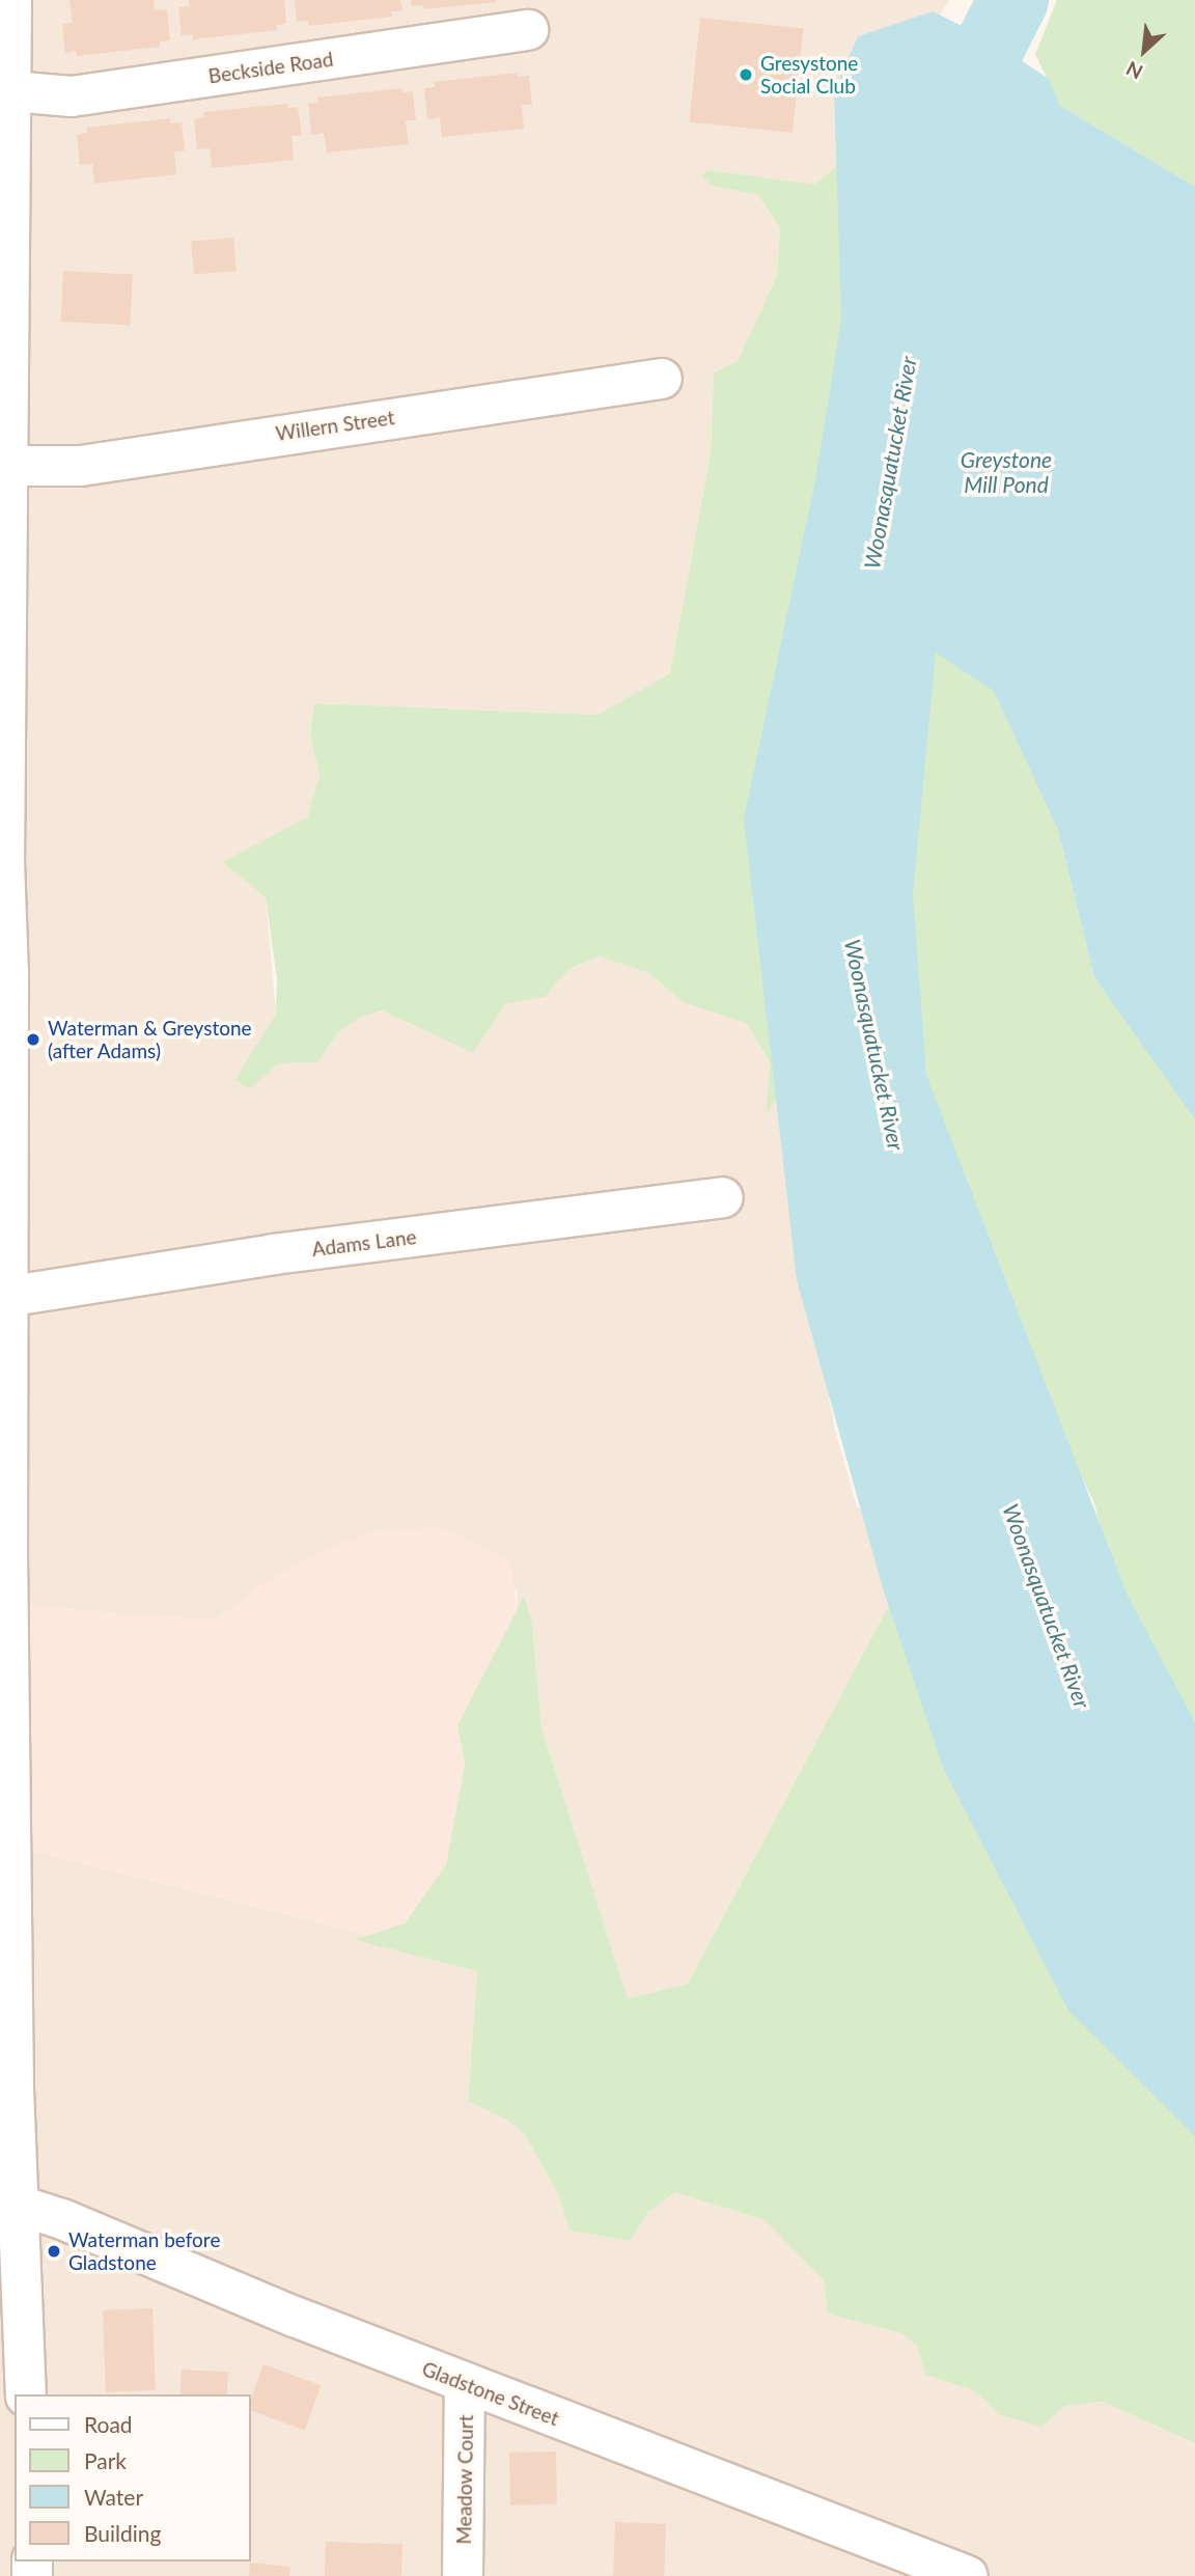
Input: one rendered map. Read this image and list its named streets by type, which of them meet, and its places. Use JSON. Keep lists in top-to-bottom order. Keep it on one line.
{"streets":{"street":["Beckside Road","Willern Street","Adams Lane","Gladstone Street","Meadow Court"]},"crossings":[["Gladstone Street","Meadow Court"]],"water":["Greystone Mill Pond","Woonasquatucket River"],"places":["Gresystone Social Club","Waterman & Greystone (after Adams)","Waterman before Gladstone"],"legend":["Road","Park","Water","Building"],"north":"bottom left"}
